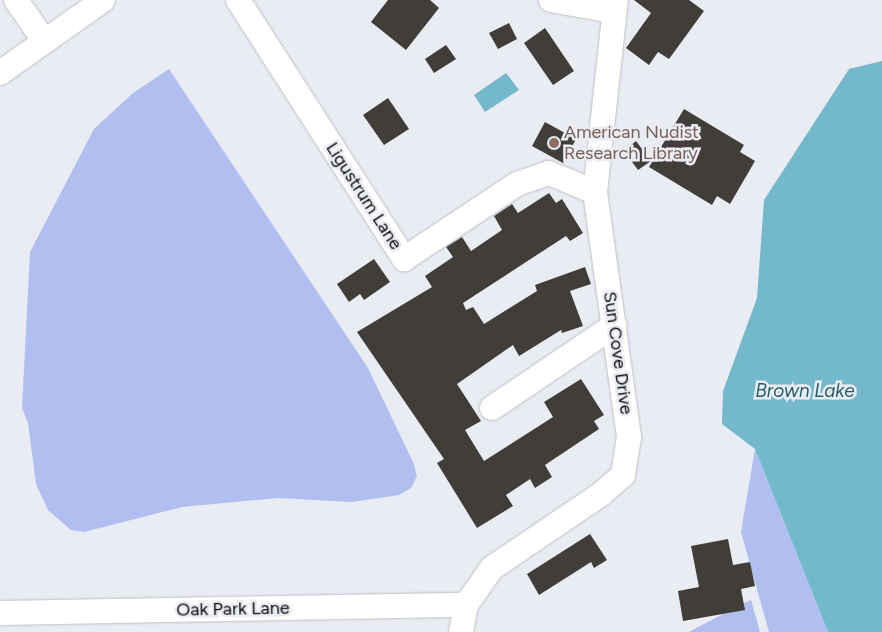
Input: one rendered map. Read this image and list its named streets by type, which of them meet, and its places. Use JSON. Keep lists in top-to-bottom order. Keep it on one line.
{"streets":{"street":["Ligustrum Lane","Sun Cove Drive","Oak Park Lane"]},"crossings":[["Ligustrum Lane","Sun Cove Drive"],["Sun Cove Drive","Oak Park Lane"]],"water":["Brown Lake"],"places":["American Nudist Research Library"]}
